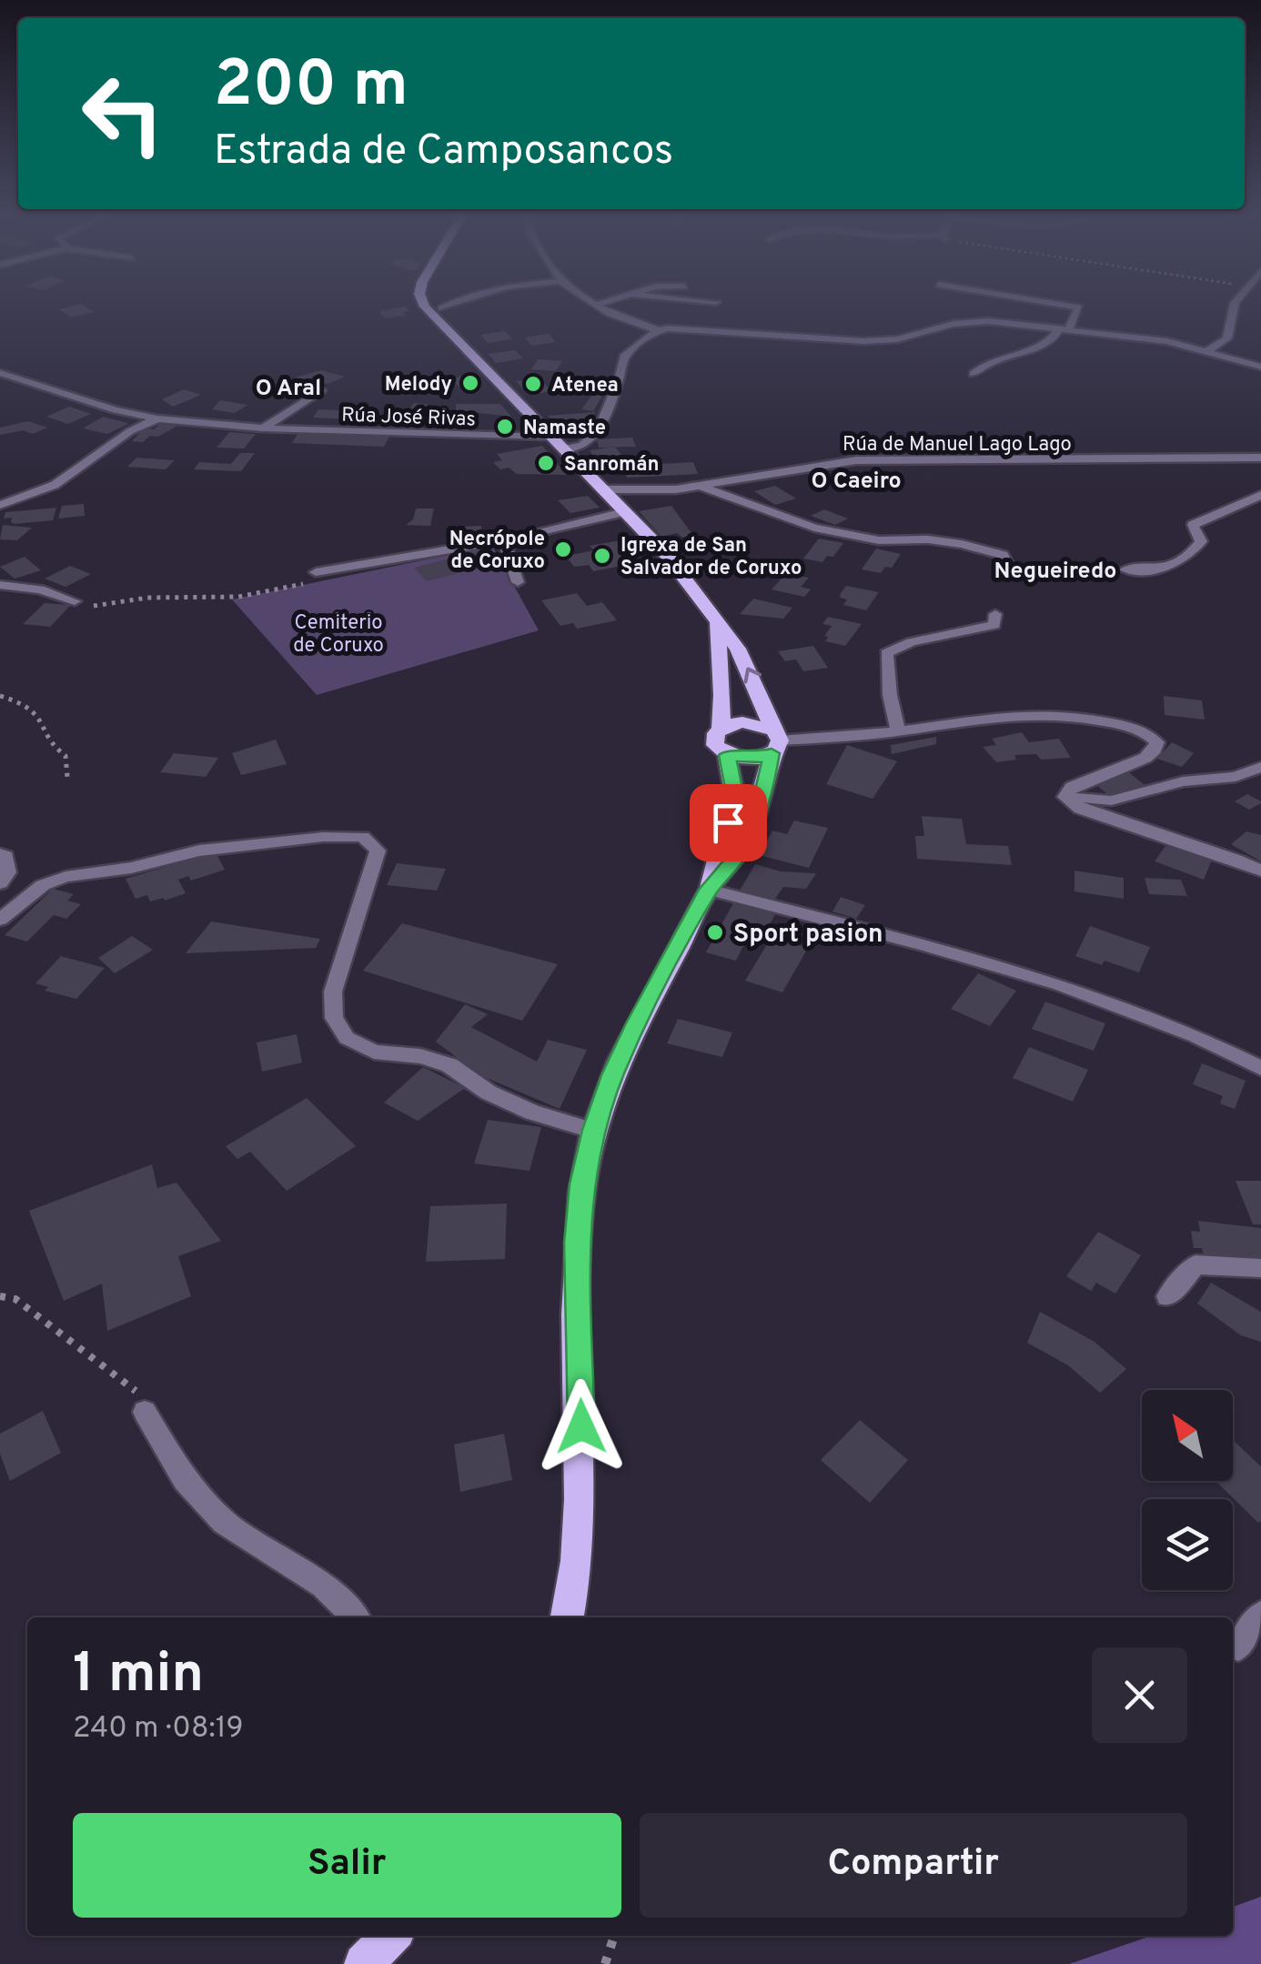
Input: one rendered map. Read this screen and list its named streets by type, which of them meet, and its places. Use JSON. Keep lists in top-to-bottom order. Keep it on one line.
{"streets":{"street":["Rúa José Rivas","Rúa de Manuel Lago Lago"]},"districts":["O Aral","O Caeiro","Negueiredo"],"parks":["Cemiterio de Coruxo"],"places":["Melody","Atenea","Namaste","Sanromán","Necrópole de Coruxo","Igrexa de San Salvador de Coruxo","Sport pasion"],"north":"top left","page":{"turn":["200 m","Estrada de Camposancos"],"heading":["1 min","240 m · 08:19"],"buttons":["Salir","Compartir"]}}
